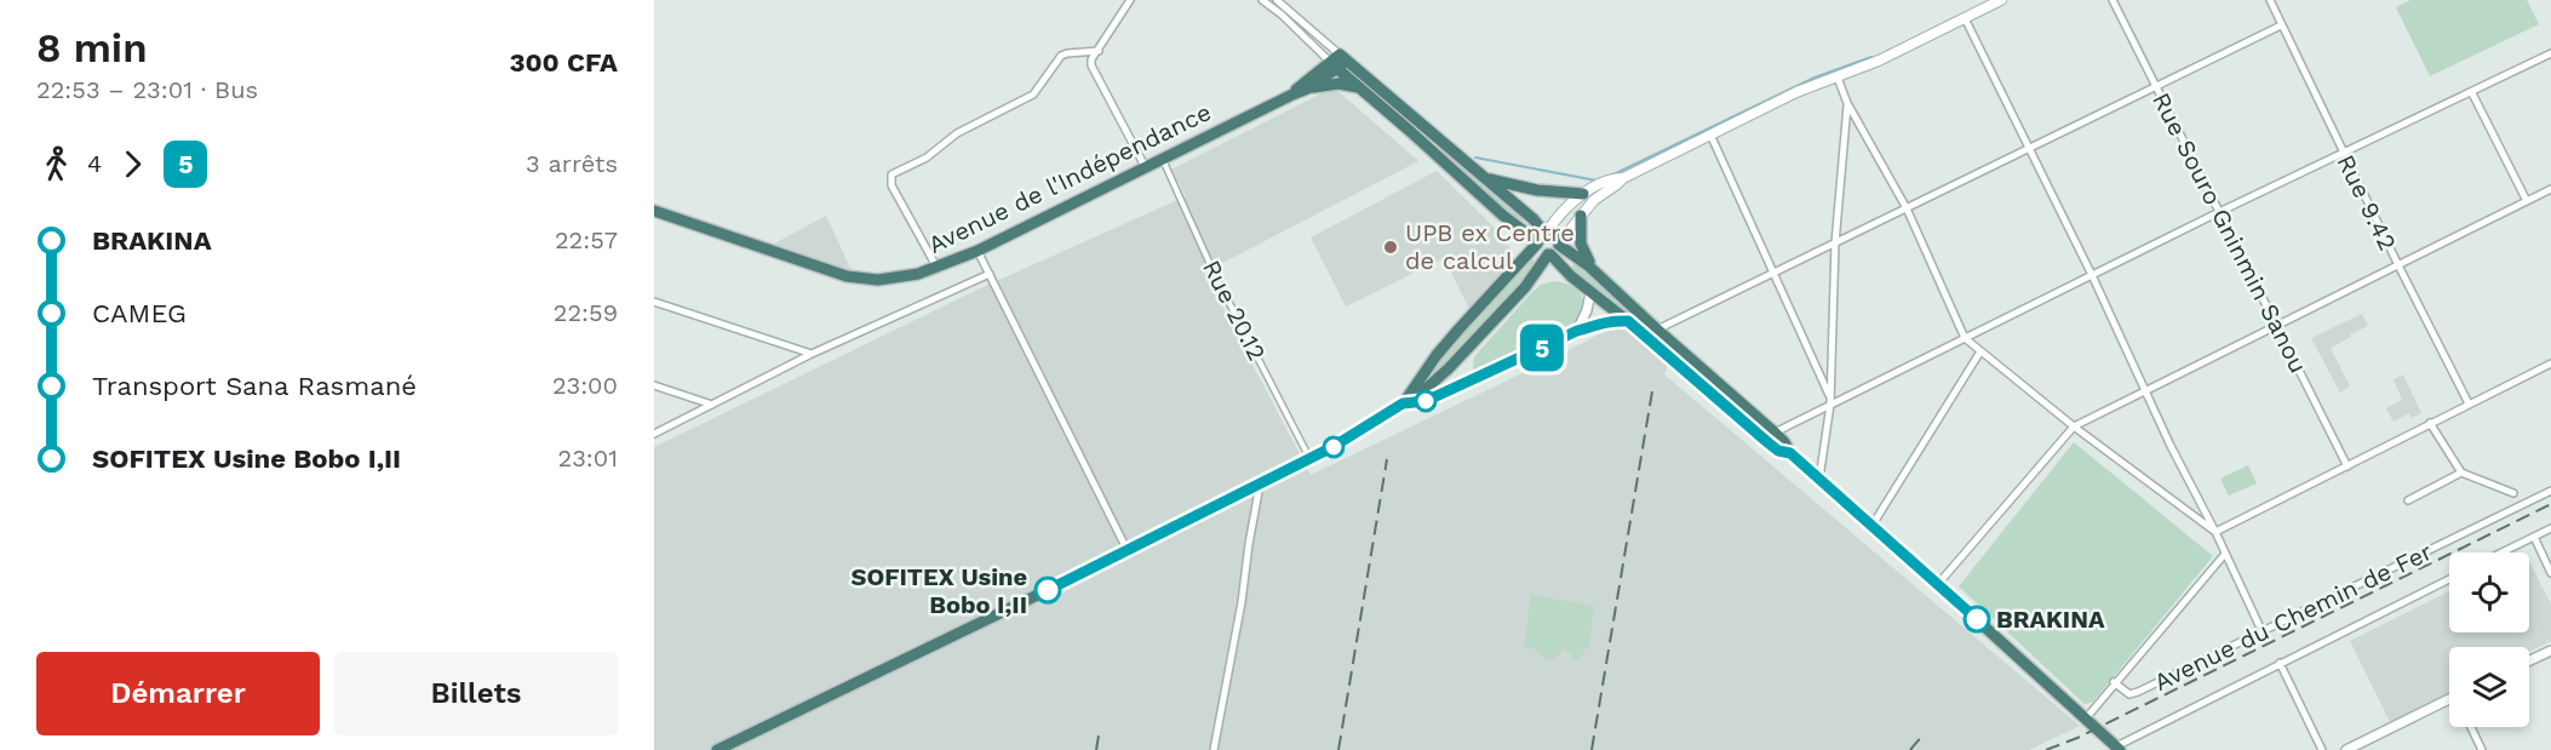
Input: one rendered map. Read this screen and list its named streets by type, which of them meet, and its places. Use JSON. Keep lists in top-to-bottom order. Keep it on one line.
{"streets":{"highway":["Avenue de l'Indépendance"],"street":["Rue 9.42","Rue Souro Gninmin Sanou","Rue 20.12","Avenue du Chemin de Fer"]},"crossings":[["Avenue de l'Indépendance","Rue 20.12"]],"places":["UPB ex Centre de calcul","SOFITEX Usine Bobo I,II","BRAKINA"],"lines":["bus line 5"],"page":{"heading":["8 min","22:53 – 23:01 · Bus","300 CFA"],"on_map":"5","legs":["4","5","3 arrêts"],"list":[{"name":"BRAKINA","value":"22:57"},{"name":"CAMEG","value":"22:59"},{"name":"Transport Sana Rasmané","value":"23:00"},{"name":"SOFITEX Usine Bobo I,II","value":"23:01"}],"buttons":["Démarrer","Billets"]}}
